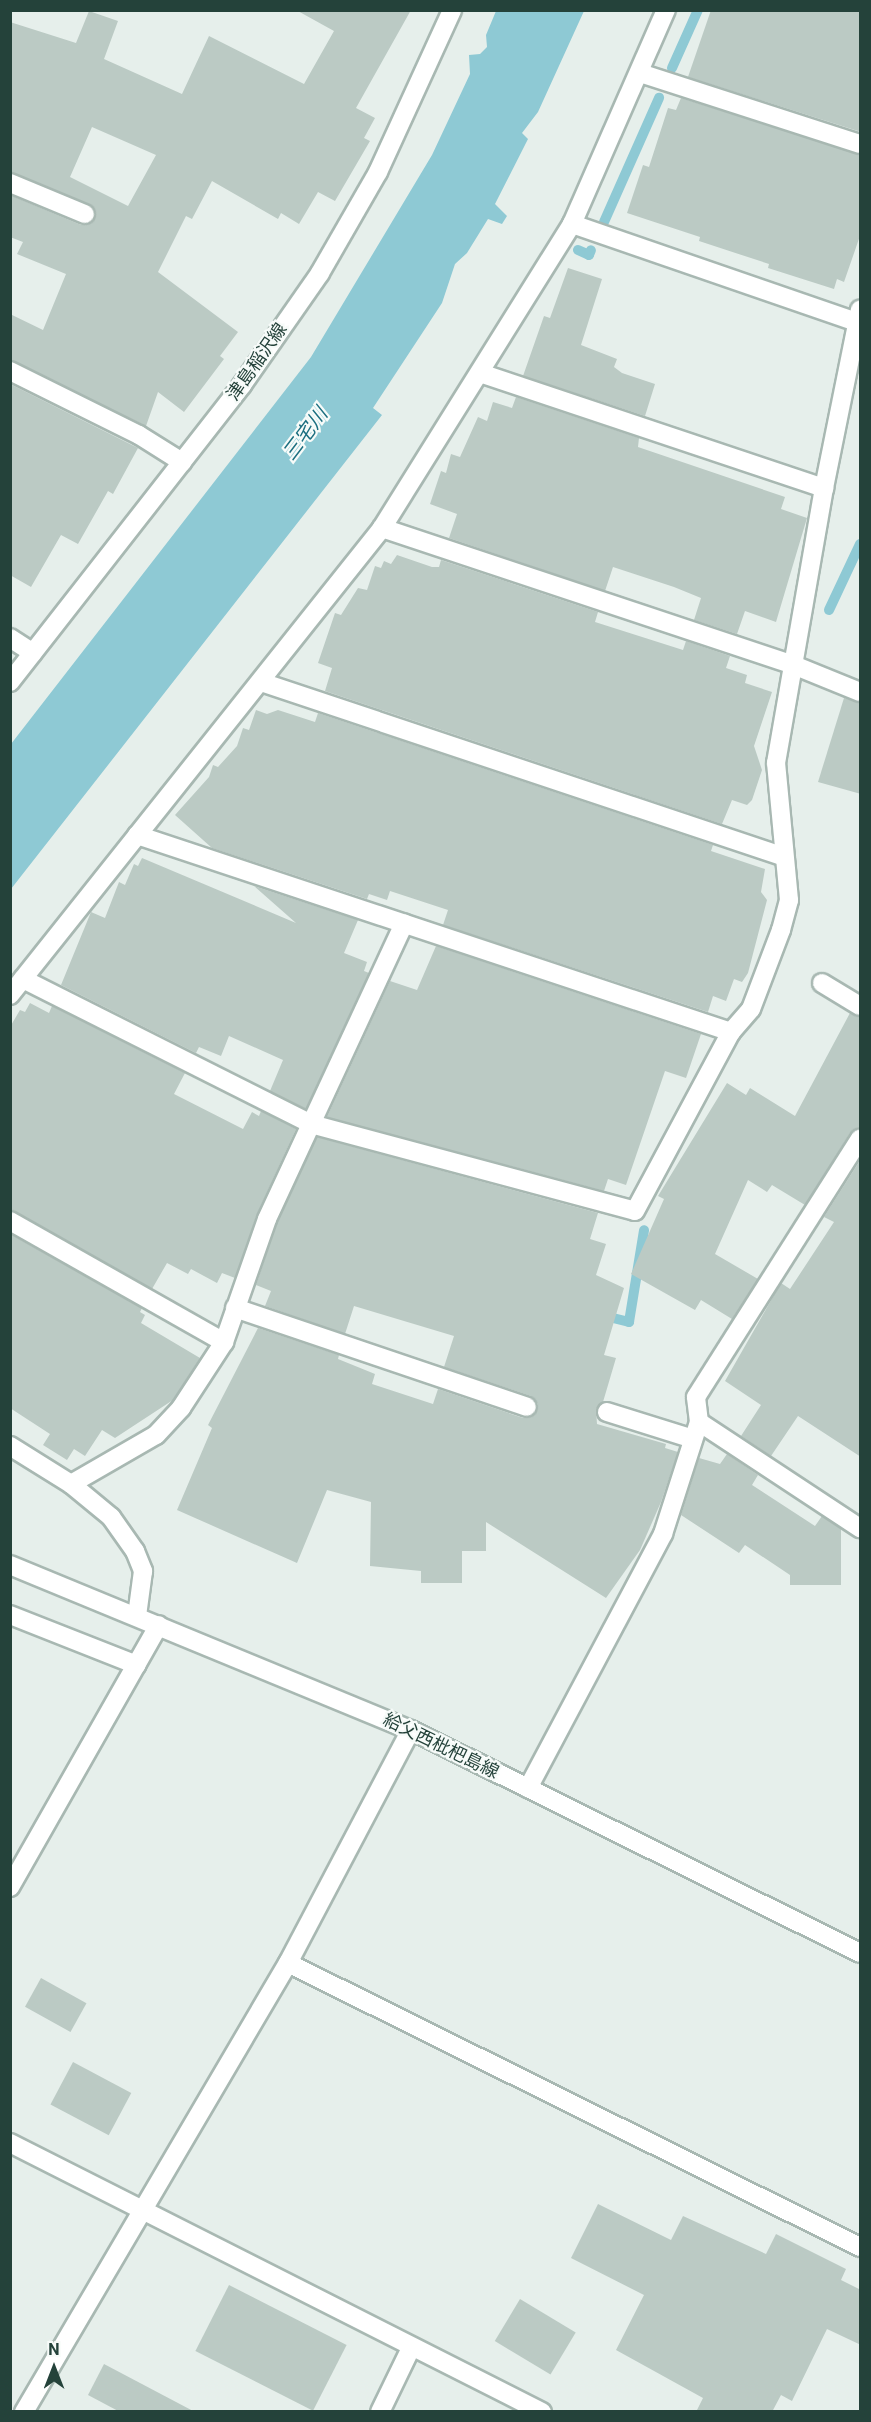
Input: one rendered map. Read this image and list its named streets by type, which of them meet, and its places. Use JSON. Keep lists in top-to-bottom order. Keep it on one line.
{"streets":{"street":["津島稲沢線","給父西枇杷島線"]},"water":["三宅川"],"north":"top"}
